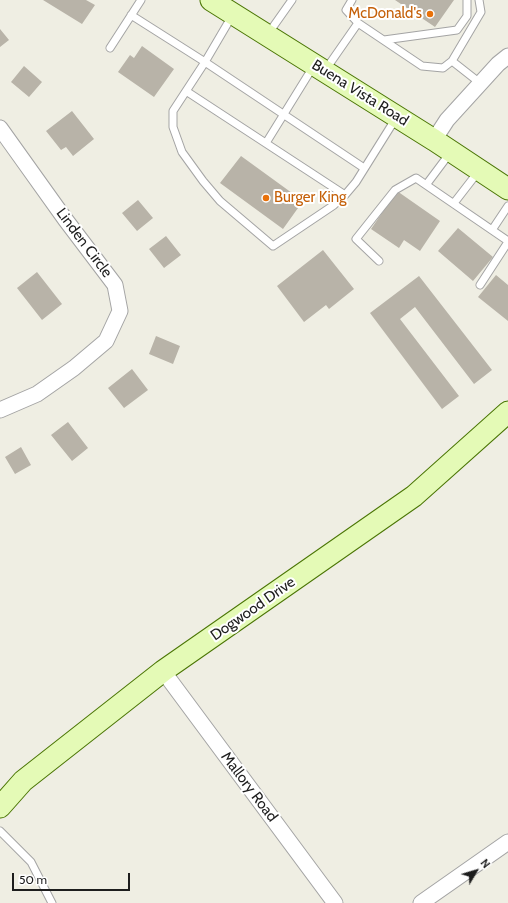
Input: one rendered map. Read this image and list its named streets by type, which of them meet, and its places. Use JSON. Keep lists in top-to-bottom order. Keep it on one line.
{"streets":{"street":["Buena Vista Road","Linden Circle","Dogwood Drive","Mallory Road"]},"crossings":[["Dogwood Drive","Mallory Road"]],"places":["McDonald's","Burger King"],"scale_bar":"50 m","north":"top right"}
